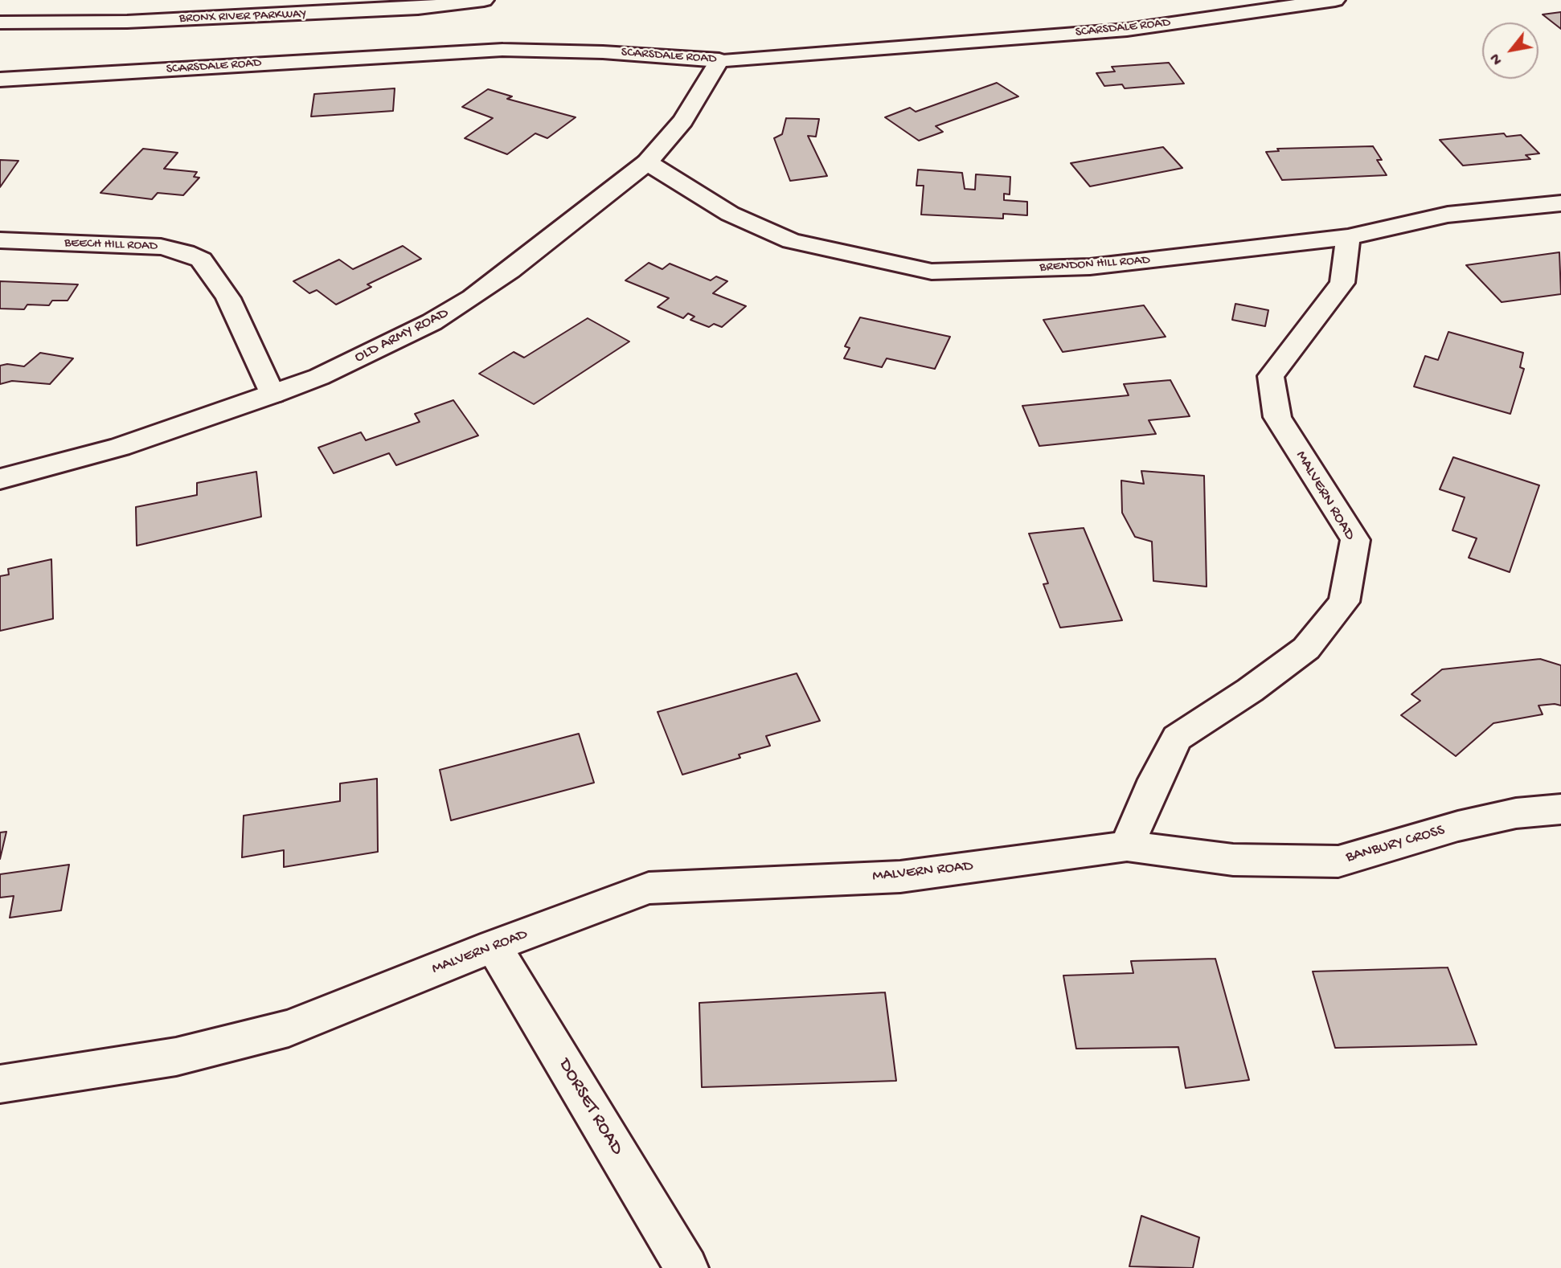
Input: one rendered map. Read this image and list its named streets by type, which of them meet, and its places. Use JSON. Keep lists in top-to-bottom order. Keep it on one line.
{"streets":{"main road":["BRONX RIVER PARKWAY","SCARSDALE ROAD","BEECH HILL ROAD","BRENDON HILL ROAD","OLD ARMY ROAD","MALVERN ROAD","BANBURY CROSS","DORSET ROAD"]},"crossings":[["SCARSDALE ROAD","OLD ARMY ROAD"],["BEECH HILL ROAD","OLD ARMY ROAD"],["BRENDON HILL ROAD","OLD ARMY ROAD"],["BRENDON HILL ROAD","MALVERN ROAD"],["MALVERN ROAD","BANBURY CROSS"],["MALVERN ROAD","DORSET ROAD"]],"north":"bottom left"}
